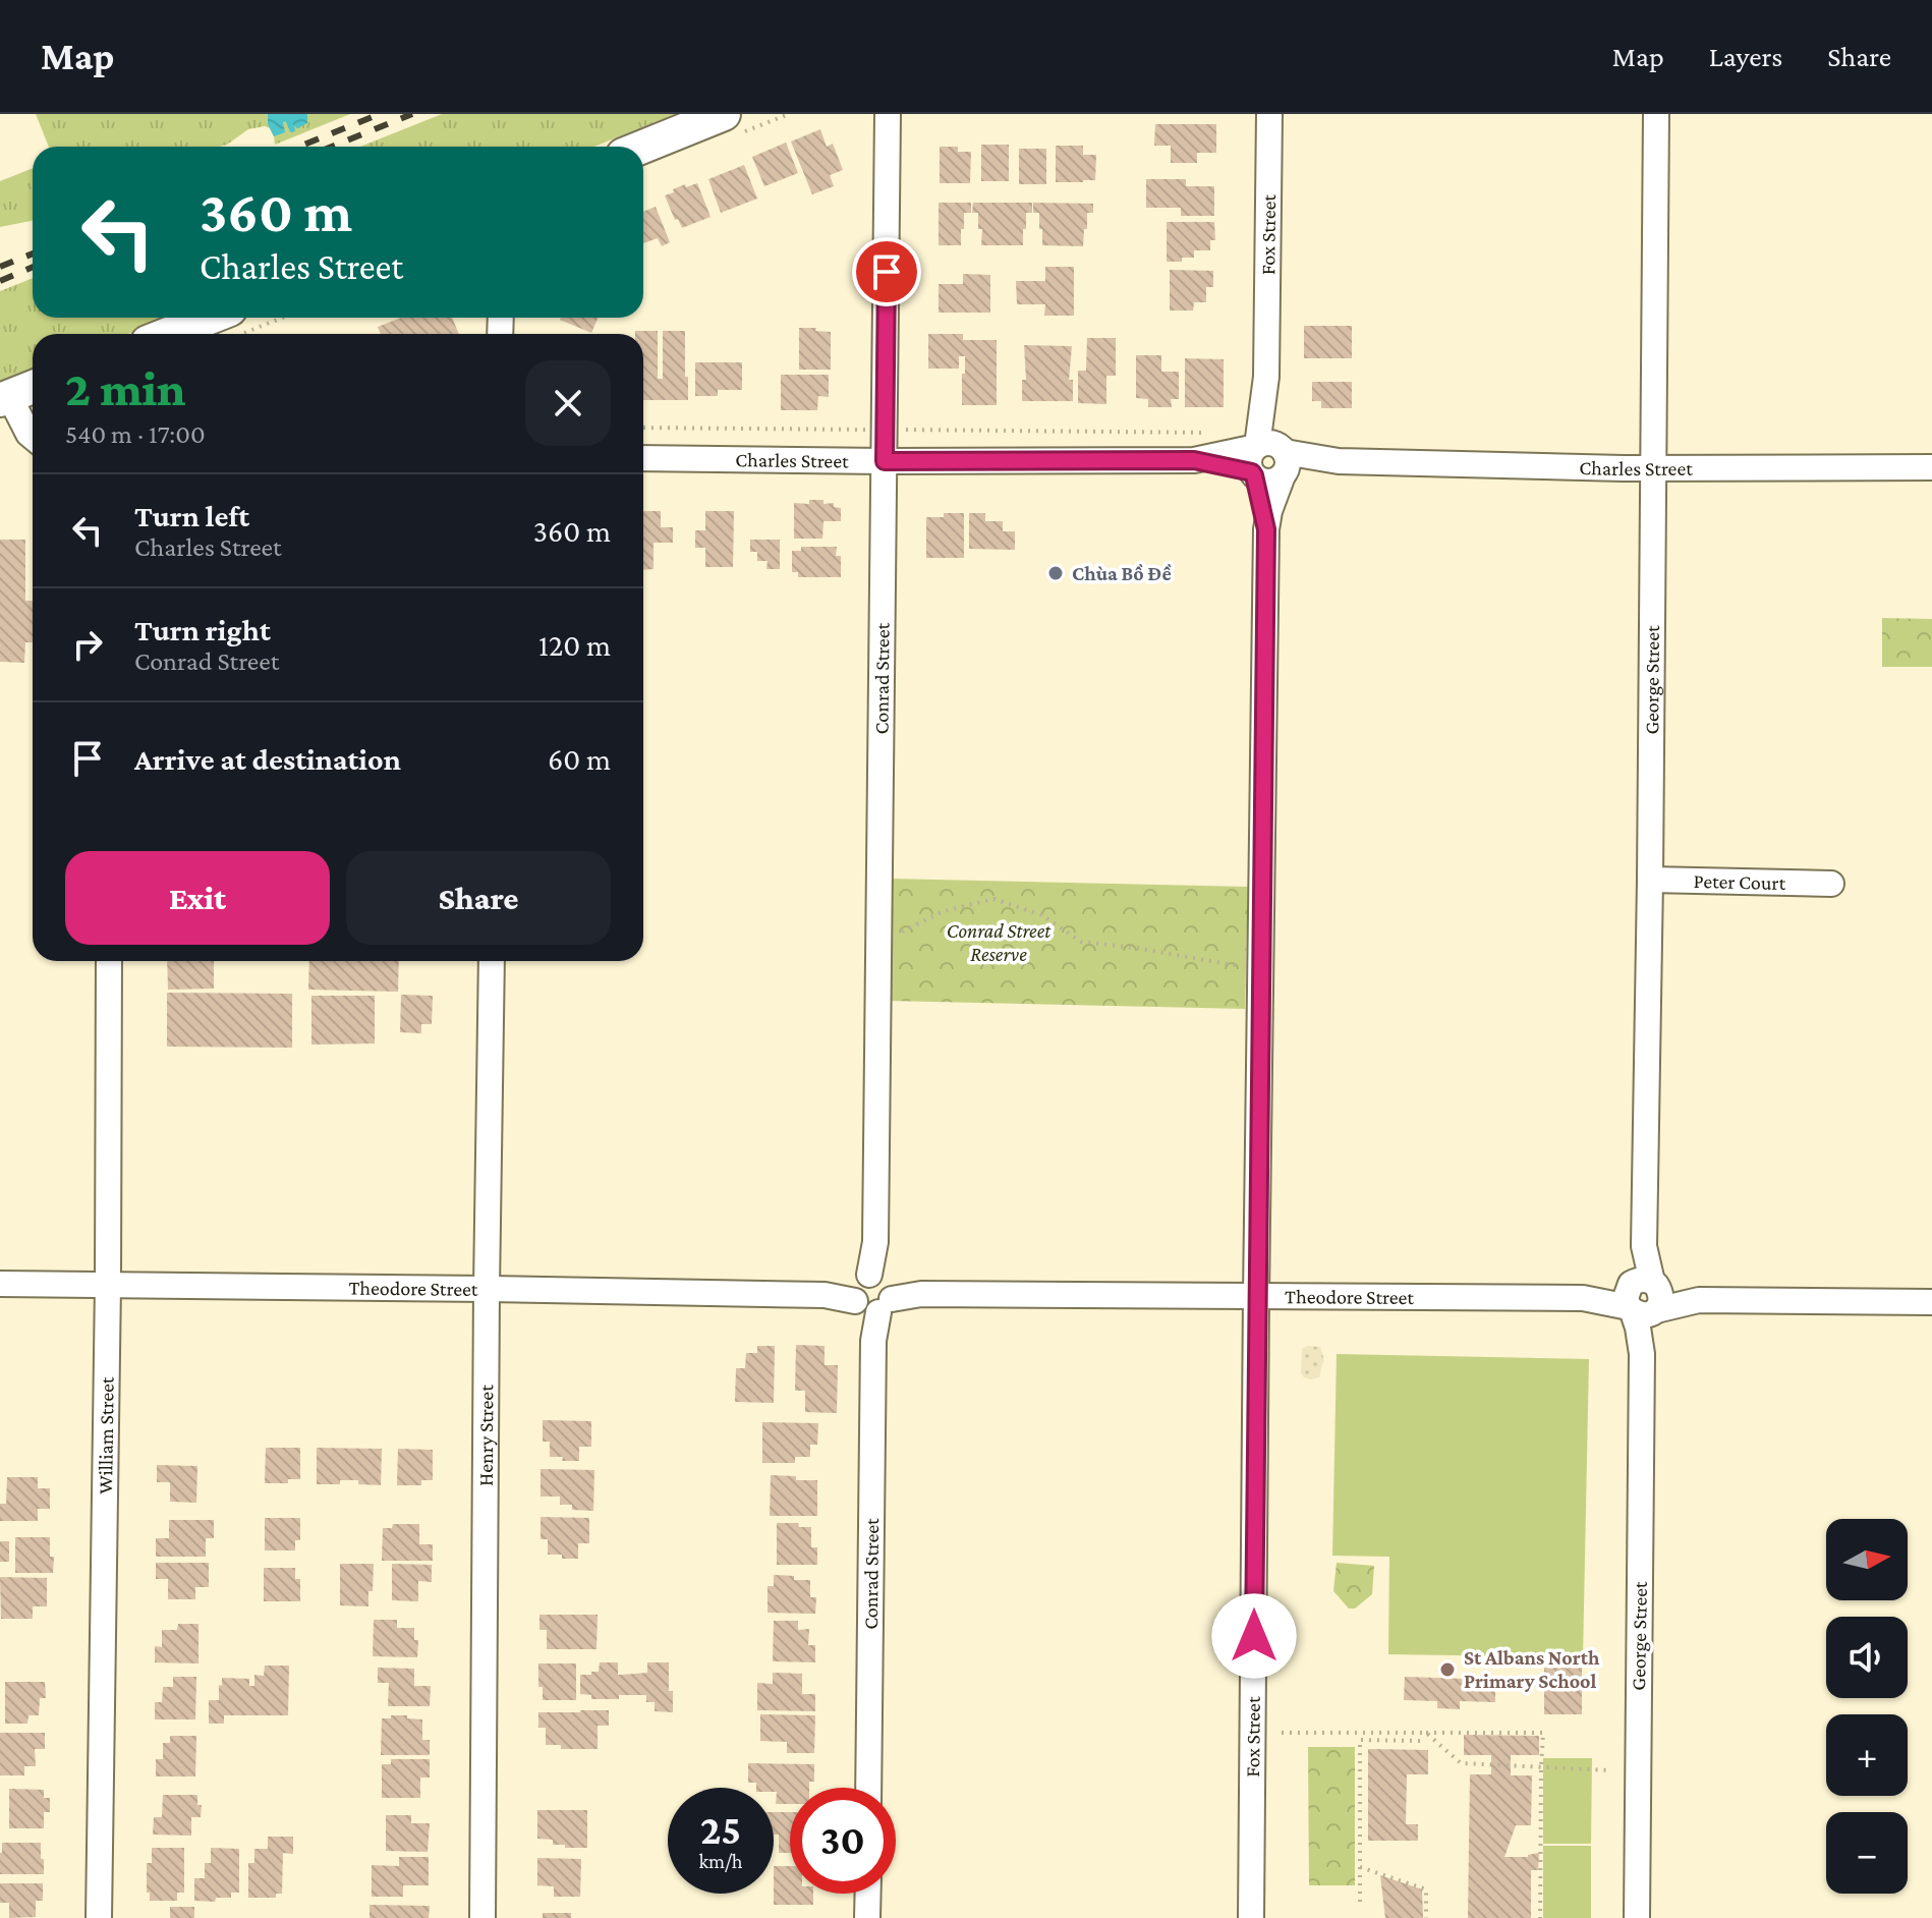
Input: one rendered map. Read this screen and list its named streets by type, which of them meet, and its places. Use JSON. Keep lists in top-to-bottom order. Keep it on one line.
{"streets":{"street":["Fox Street","Charles Street","Conrad Street","George Street","Peter Court","Theodore Street","William Street","Henry Street"]},"crossings":[["Fox Street","Charles Street"],["Fox Street","Theodore Street"],["Charles Street","Conrad Street"],["Charles Street","George Street"],["Conrad Street","Theodore Street"],["George Street","Peter Court"],["George Street","Theodore Street"],["Theodore Street","William Street"],["Theodore Street","Henry Street"]],"parks":["Conrad Street Reserve"],"places":["Chùa Bồ Đề","St Albans North Primary School"],"north":"right","page":{"header":"Map","nav":["Map","Layers","Share"],"turn":["360 m","Charles Street"],"heading":["2 min","540 m · 17:00"],"list":[{"name":"Turn left","note":"Charles Street","value":"360 m"},{"name":"Turn right","note":"Conrad Street","value":"120 m"},{"name":"Arrive at destination","value":"60 m"}],"buttons":["Exit","Share"],"map_buttons":["+","−"],"speed":"25 km/h","limit":"30"}}
